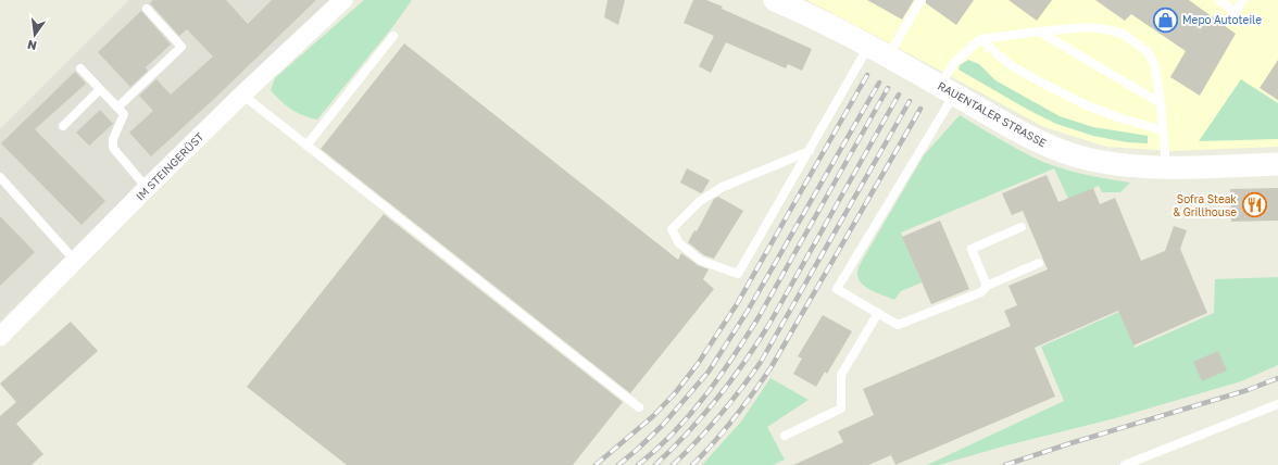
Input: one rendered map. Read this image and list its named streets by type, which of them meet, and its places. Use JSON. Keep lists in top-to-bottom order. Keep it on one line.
{"streets":{"street":["RAUENTALER STRASSE","IM STEINGERÜST"]},"places":{"shop":["Mepo Autoteile"],"restaurant":["Sofra Steak & Grillhouse"]},"north":"bottom"}
